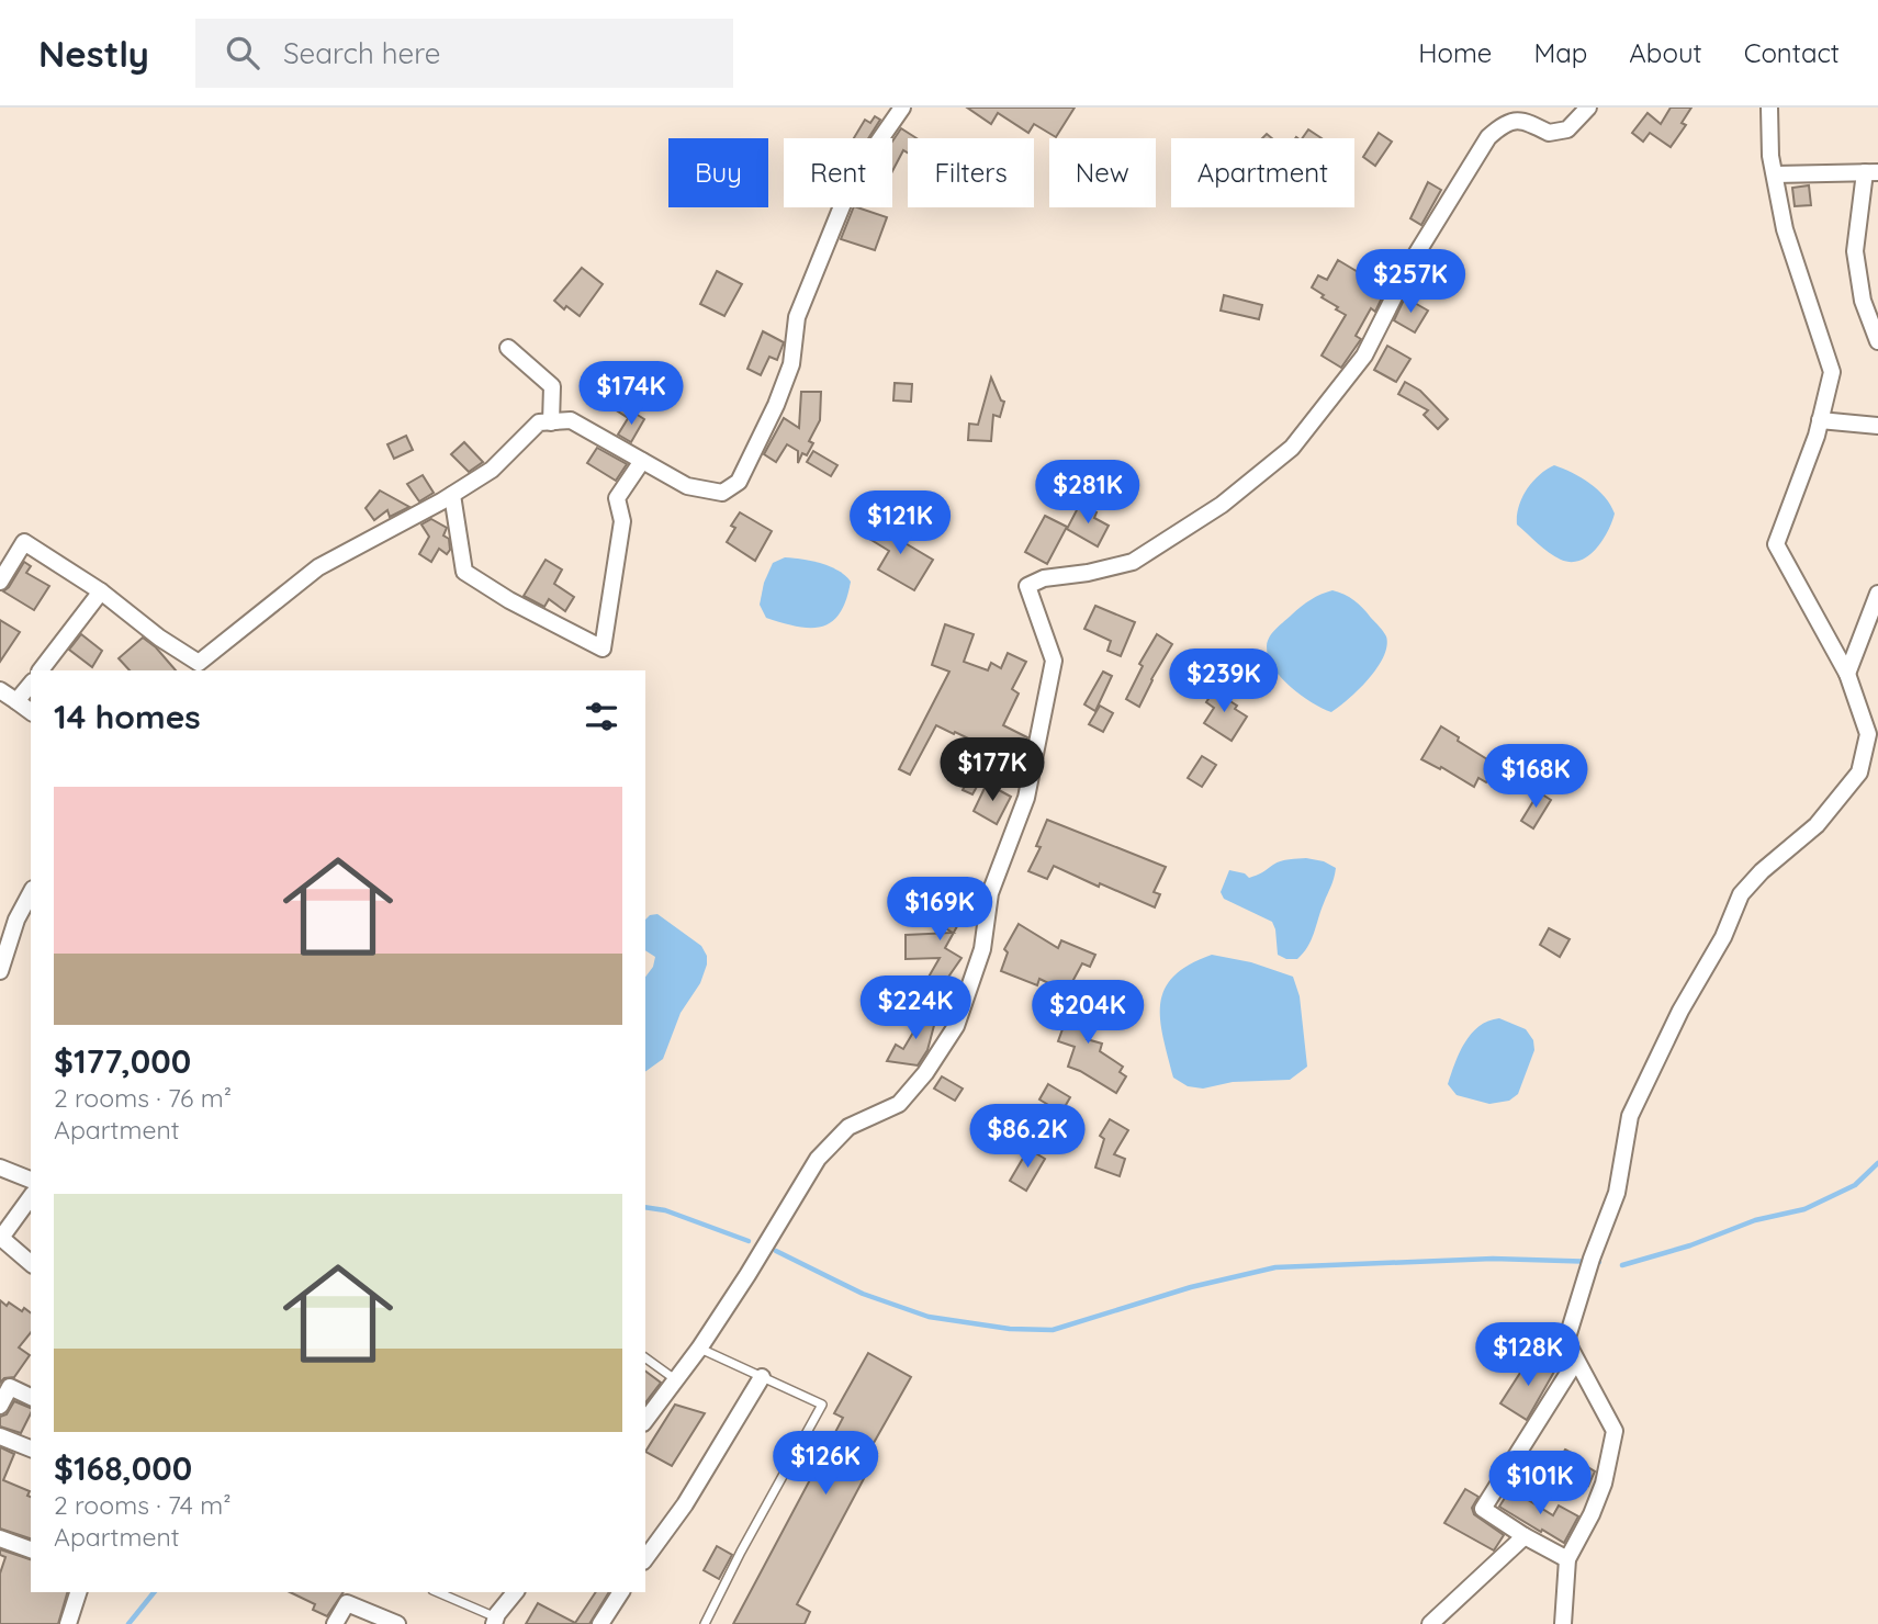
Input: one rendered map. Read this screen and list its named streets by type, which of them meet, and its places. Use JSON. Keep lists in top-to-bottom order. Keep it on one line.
{"page":{"header":"Nestly","search":"Search here","nav":["Home","Map","About","Contact"],"chip":["Buy","Rent","Filters","New","Apartment"],"price":["$257K","$174K","$281K","$121K","$239K","$177K","$168K","$169K","$224K","$204K","$86.2K","$128K","$126K","$101K"],"heading":"14 homes","list":[{"name":"$177,000","note":"2 rooms · 76 m² · Apartment"},{"name":"$168,000","note":"2 rooms · 74 m² · Apartment"}]}}
